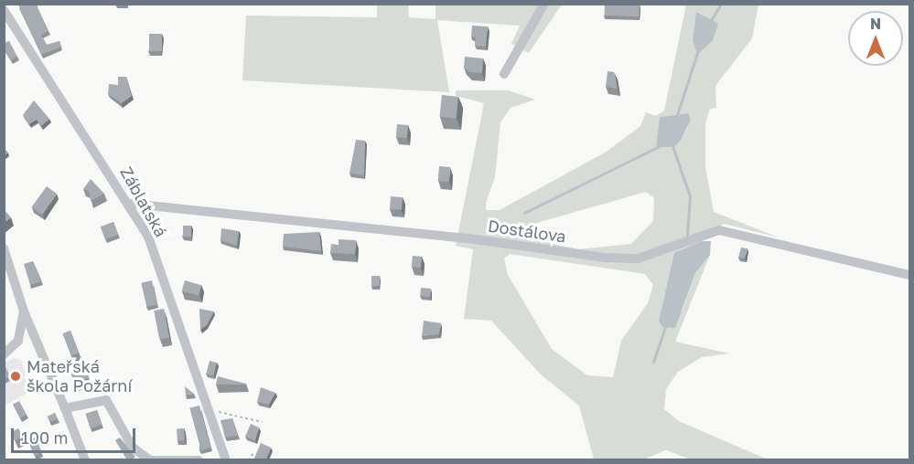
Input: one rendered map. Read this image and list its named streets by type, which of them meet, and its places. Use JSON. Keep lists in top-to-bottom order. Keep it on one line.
{"streets":{"street":["Záblatská","Dostálova"]},"crossings":[["Záblatská","Dostálova"]],"places":["Mateřská škola Požární"],"scale_bar":"100 m","north":"top"}
